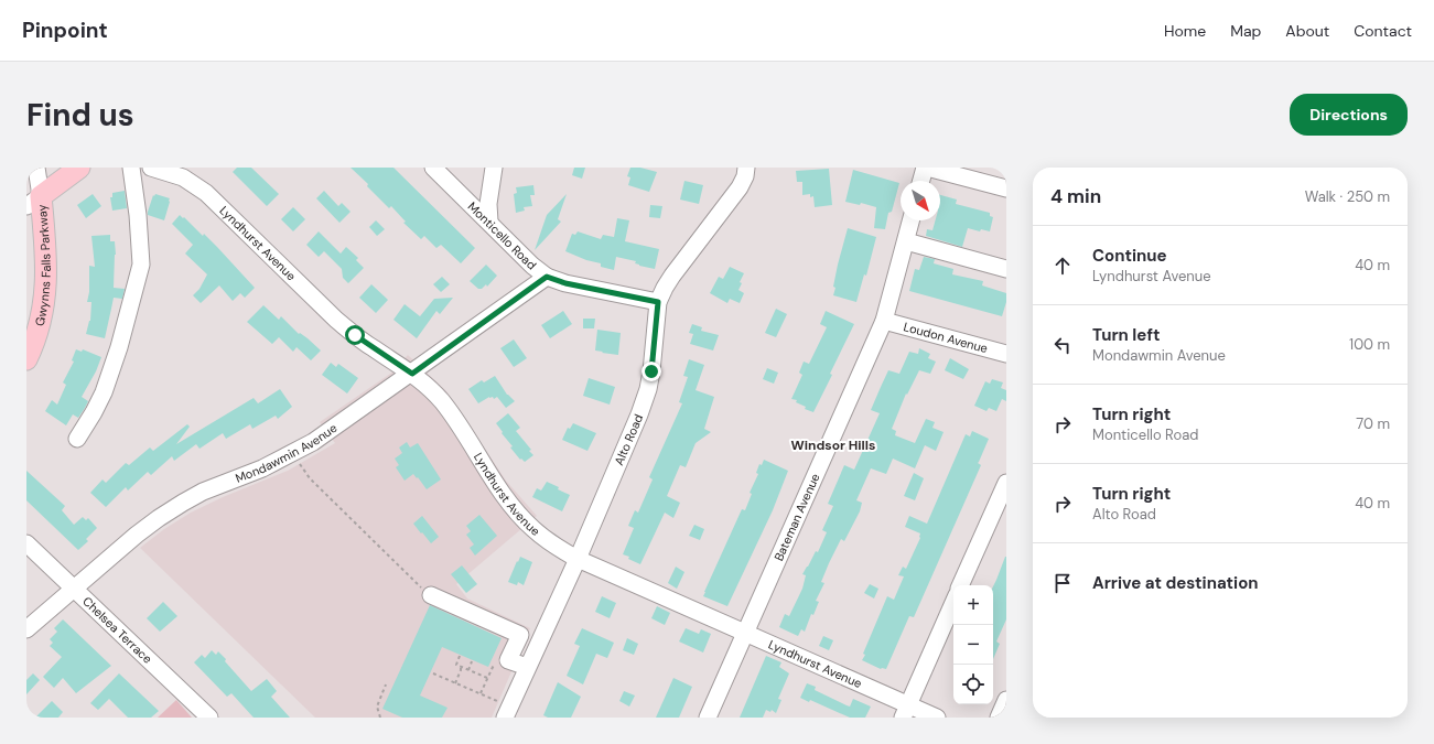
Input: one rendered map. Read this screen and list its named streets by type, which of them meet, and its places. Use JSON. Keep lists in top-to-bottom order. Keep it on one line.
{"streets":{"main road":["Gwynns Falls Parkway"],"street":["Monticello Road","Lyndhurst Avenue","Loudon Avenue","Alto Road","Mondawmin Avenue","Bateman Avenue","Chelsea Terrace"]},"crossings":[["Monticello Road","Alto Road"],["Monticello Road","Mondawmin Avenue"],["Lyndhurst Avenue","Alto Road"],["Lyndhurst Avenue","Mondawmin Avenue"],["Lyndhurst Avenue","Bateman Avenue"],["Loudon Avenue","Bateman Avenue"],["Mondawmin Avenue","Chelsea Terrace"]],"districts":["Windsor Hills"],"north":"bottom right","page":{"header":"Pinpoint","nav":["Home","Map","About","Contact"],"buttons":"Directions","title":"Find us","heading":["4 min","Walk · 250 m"],"list":[["Continue","Lyndhurst Avenue","40 m"],["Turn left","Mondawmin Avenue","100 m"],["Turn right","Monticello Road","70 m"],["Turn right","Alto Road","40 m"],"Arrive at destination"],"map_buttons":["+","−"]}}
